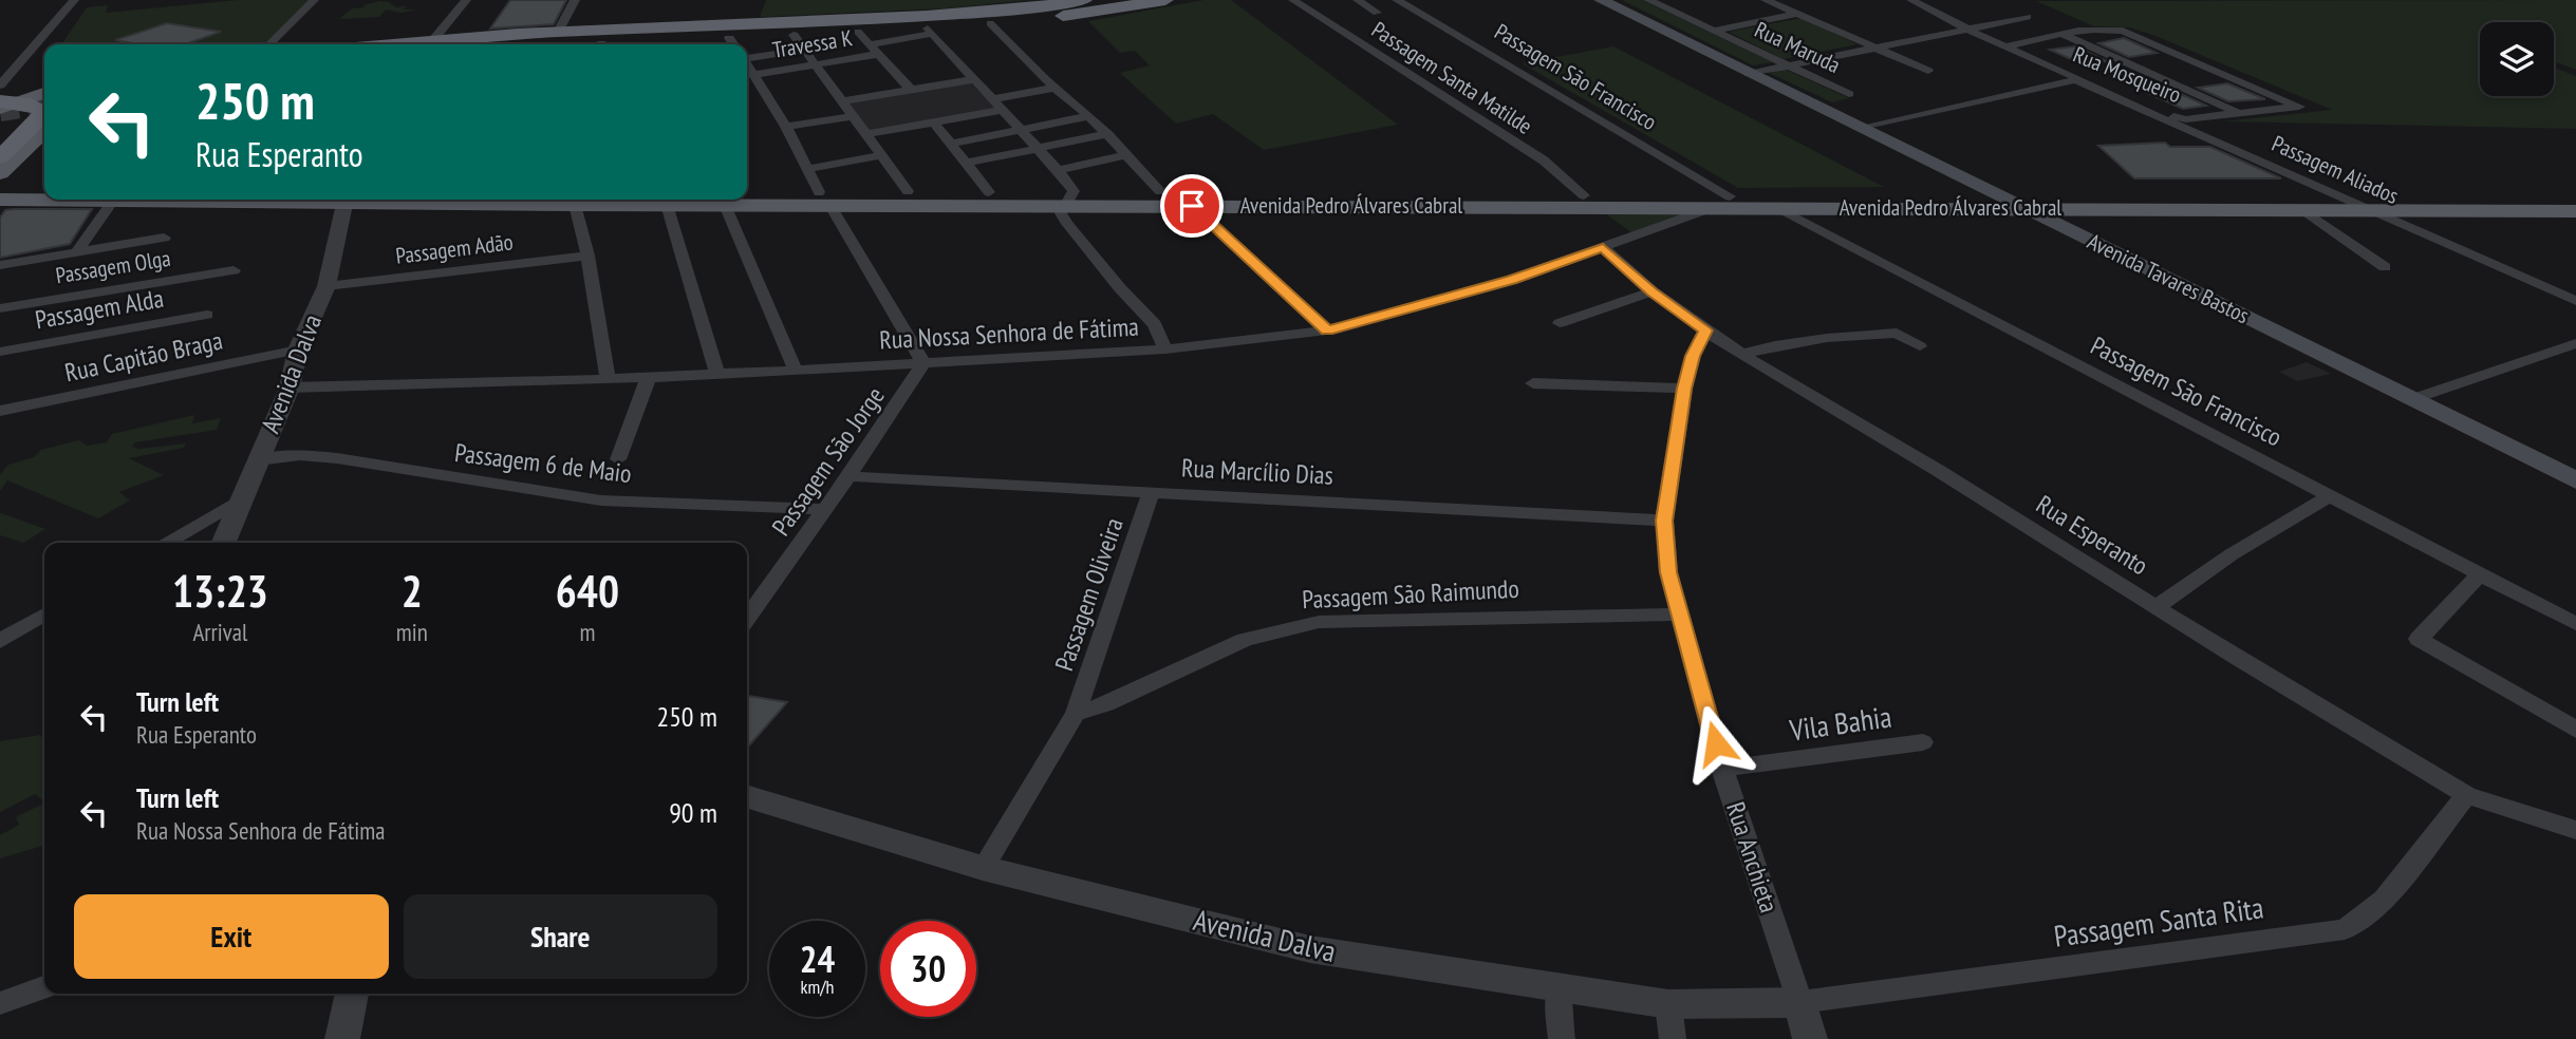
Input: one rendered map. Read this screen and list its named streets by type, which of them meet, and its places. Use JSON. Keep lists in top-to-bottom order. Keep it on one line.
{"streets":{"main road":["Avenida Pedro Álvares Cabral","Avenida Tavares Bastos"],"street":["Travessa K","Rua Maruda","Rua Mosqueiro","Passagem São Francisco","Passagem Santa Matilde","Passagem Aliados","Passagem Adão","Passagem Olga","Passagem Alda","Rua Nossa Senhora de Fátima","Rua Capitão Braga","Avenida Dalva","Passagem São Jorge","Passagem 6 de Maio","Rua Marcílio Dias","Rua Esperanto","Passagem Oliveira","Passagem São Raimundo","Vila Bahia","Rua Anchieta","Passagem Santa Rita"]},"crossings":[["Passagem São Francisco","Avenida Pedro Álvares Cabral"],["Passagem Santa Matilde","Avenida Pedro Álvares Cabral"],["Passagem Aliados","Avenida Pedro Álvares Cabral"],["Passagem Aliados","Avenida Tavares Bastos"],["Avenida Pedro Álvares Cabral","Avenida Tavares Bastos"],["Avenida Pedro Álvares Cabral","Rua Nossa Senhora de Fátima"],["Passagem Adão","Avenida Dalva"],["Rua Nossa Senhora de Fátima","Avenida Dalva"],["Rua Nossa Senhora de Fátima","Passagem São Jorge"],["Rua Nossa Senhora de Fátima","Rua Esperanto"],["Rua Capitão Braga","Avenida Dalva"],["Avenida Dalva","Passagem 6 de Maio"],["Avenida Dalva","Rua Anchieta"],["Avenida Dalva","Passagem Santa Rita"],["Passagem São Jorge","Passagem 6 de Maio"],["Passagem São Jorge","Rua Marcílio Dias"],["Rua Marcílio Dias","Passagem Oliveira"],["Rua Marcílio Dias","Rua Anchieta"],["Rua Esperanto","Rua Anchieta"],["Rua Esperanto","Passagem Santa Rita"],["Passagem Oliveira","Passagem São Raimundo"],["Passagem São Raimundo","Rua Anchieta"],["Vila Bahia","Rua Anchieta"],["Rua Anchieta","Passagem Santa Rita"]],"page":{"turn":["250 m","Rua Esperanto"],"eta":["13:23","Arrival","2","min","640","m"],"list":[{"name":"Turn left","note":"Rua Esperanto","value":"250 m"},{"name":"Turn left","note":"Rua Nossa Senhora de Fátima","value":"90 m"}],"buttons":["Exit","Share"],"speed":"24 km/h","limit":"30"}}
